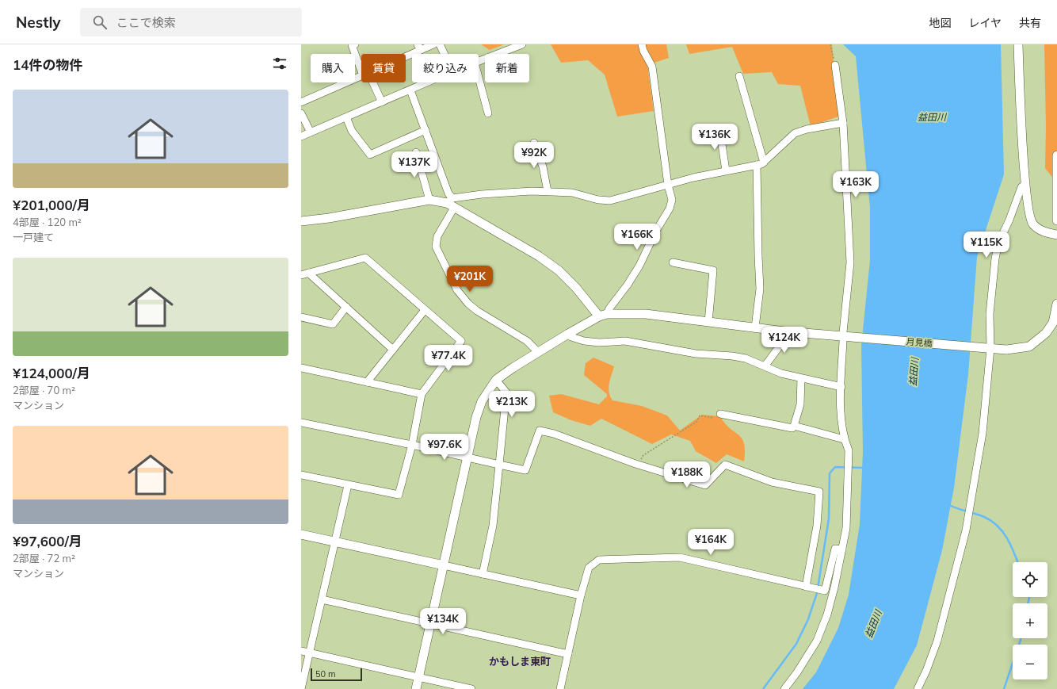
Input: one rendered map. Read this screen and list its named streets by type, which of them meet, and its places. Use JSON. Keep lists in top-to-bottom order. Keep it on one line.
{"streets":{"street":["月見橋"]},"districts":["かもしま東町"],"water":["益田川"],"scale_bar":"50 m","page":{"header":"Nestly","search":"ここで検索","nav":["地図","レイヤ","共有"],"heading":"14件の物件","chip":["購入","賃貸","絞り込み","新着"],"list":[{"name":"¥201,000/月","note":"4部屋 · 120 m² · 一戸建て"},{"name":"¥124,000/月","note":"2部屋 · 70 m² · マンション"},{"name":"¥97,600/月","note":"2部屋 · 72 m² · マンション"}],"price":["¥136K","¥92K","¥137K","¥163K","¥166K","¥115K","¥201K","¥124K","¥77.4K","¥213K","¥97.6K","¥188K","¥164K","¥134K"],"map_buttons":["+","−"],"scale":"50 m"}}
